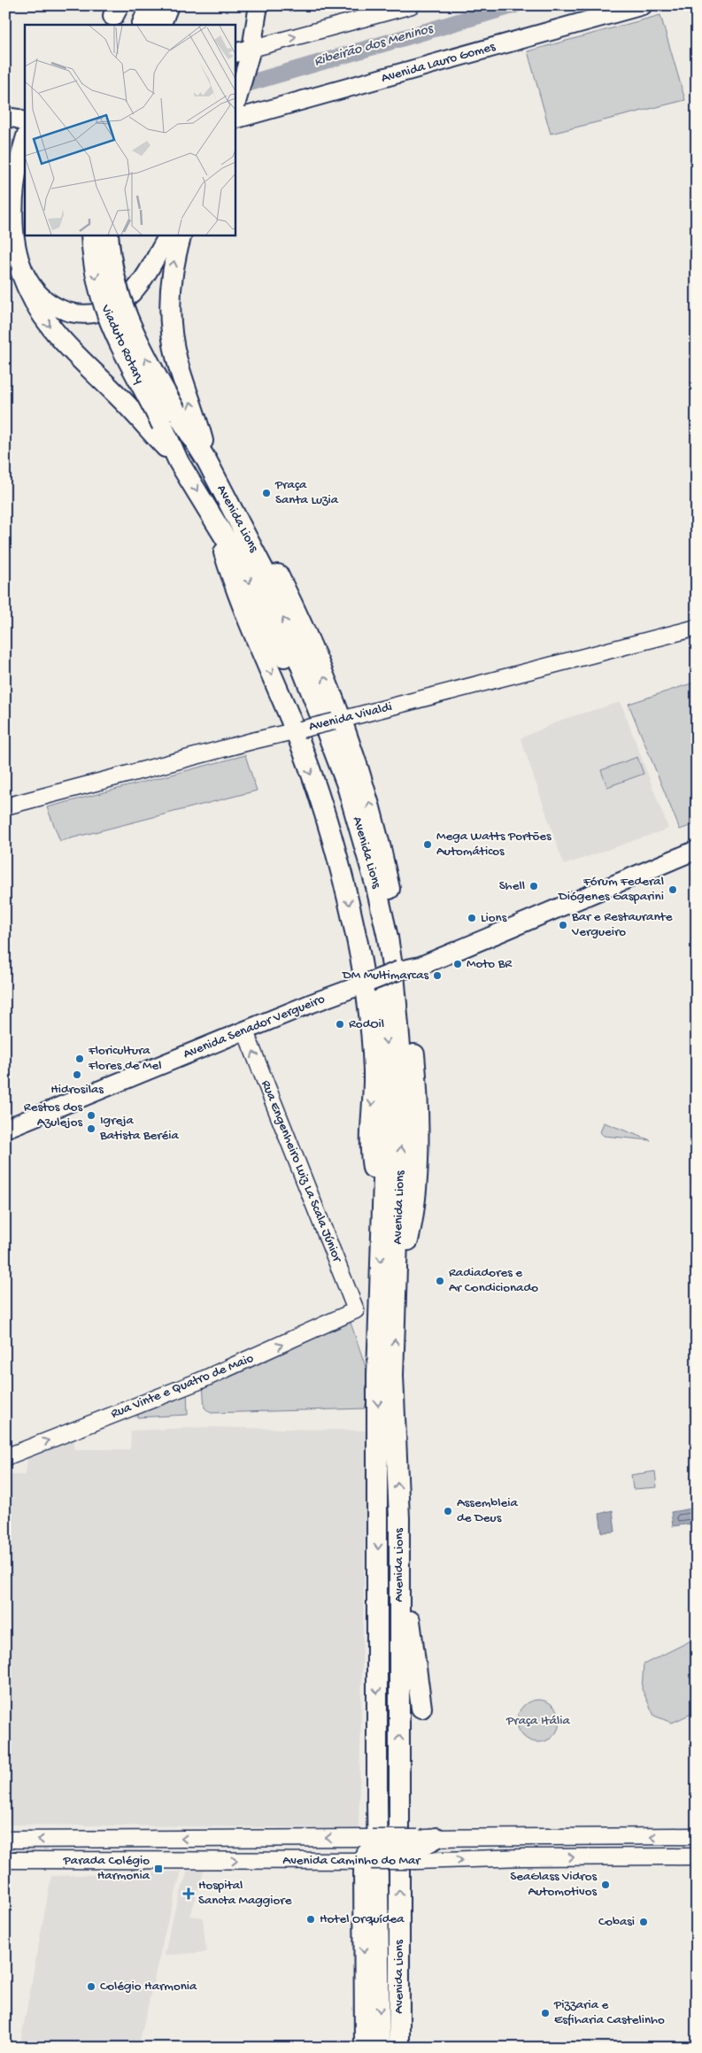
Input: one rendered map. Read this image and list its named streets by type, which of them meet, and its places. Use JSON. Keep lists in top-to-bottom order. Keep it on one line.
{"streets":{"highway":["Viaduto Rotary","Avenida Lions"],"main road":["Avenida Lauro Gomes","Avenida Vivaldi","Avenida Senador Vergueiro","Rua Engenheiro Luiz La Scala Júnior","Rua Vinte e Quatro de Maio","Avenida Caminho do Mar"]},"crossings":[["Viaduto Rotary","Avenida Lions"],["Avenida Senador Vergueiro","Rua Engenheiro Luiz La Scala Júnior"],["Rua Engenheiro Luiz La Scala Júnior","Rua Vinte e Quatro de Maio"]],"one_way":["Rua Engenheiro Luiz La Scala Júnior","Rua Vinte e Quatro de Maio"],"water":["Ribeirão dos Meninos"],"parks":["Praça Itália"],"places":{"other":["Praça Santa Luzia","Mega Watts Portões Automáticos","Shell","Fórum Federal Diógenes Gasparini","Lions","Bar e Restaurante Vergueiro","Moto BR","DM Multimarcas","RodOil","Floricultura Flores de Mel","Hidrosilas","Restos dos Azulejos","Igreja Batista Beréia","Radiadores e Ar Condicionado","Assembleia de Deus","SeaGlass Vidros Automotivos","Hotel Orquídea","Cobasi","Colégio Harmonia","Pizzaria e Esfiharia Castelinho"],"transit":["Parada Colégio Harmonia"],"health":["Hospital Sancta Maggiore"]}}
